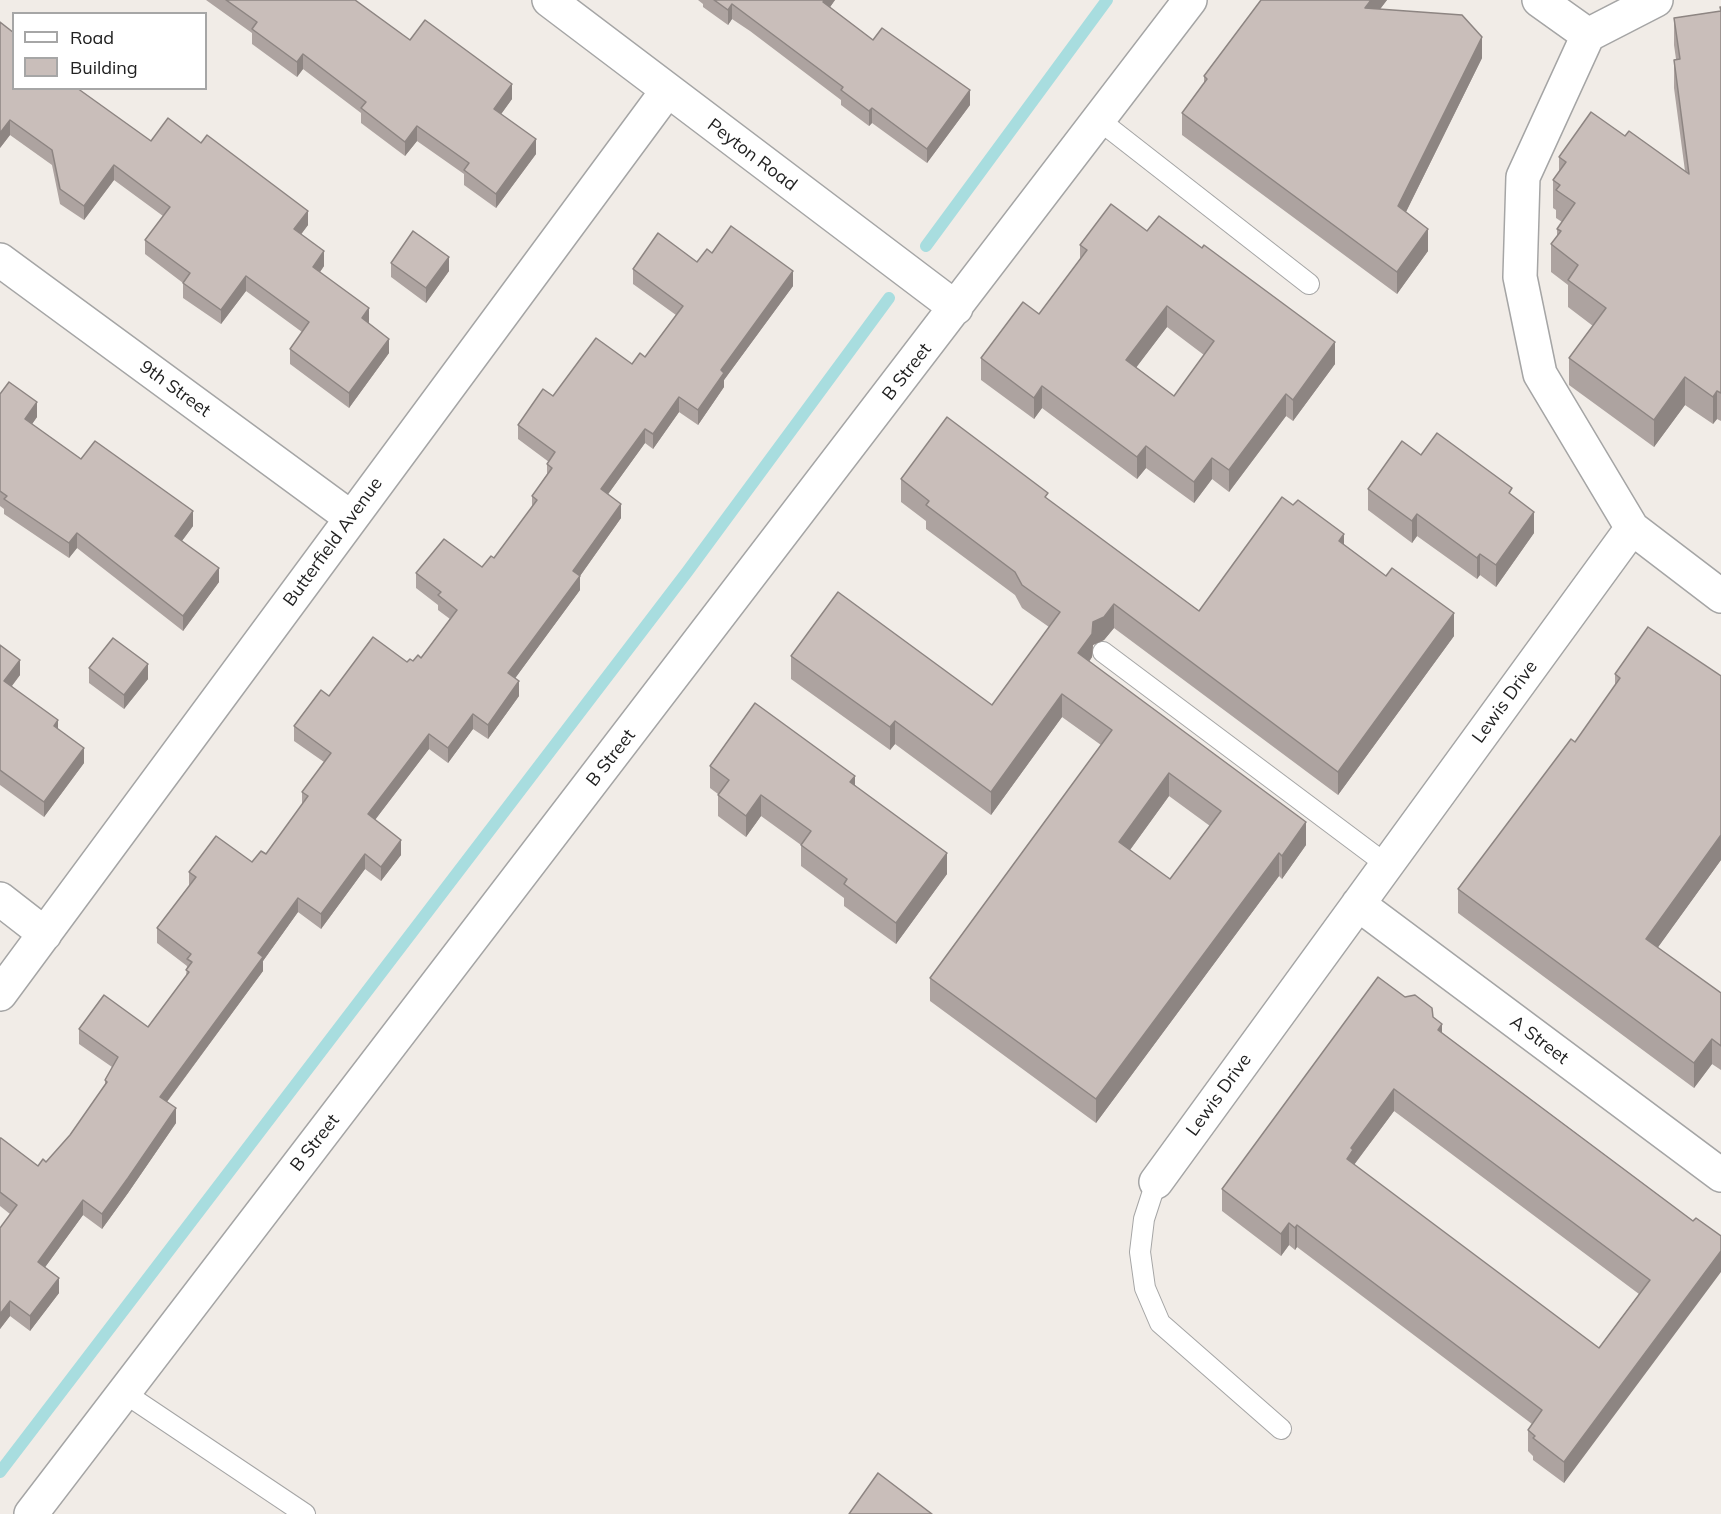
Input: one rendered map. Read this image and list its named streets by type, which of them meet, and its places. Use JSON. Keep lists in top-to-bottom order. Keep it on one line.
{"streets":{"street":["Peyton Road","B Street","9th Street","Butterfield Avenue","Lewis Drive","A Street"]},"crossings":[["Peyton Road","B Street"],["Peyton Road","Butterfield Avenue"],["9th Street","Butterfield Avenue"],["Lewis Drive","A Street"]],"legend":["Road","Building"]}
